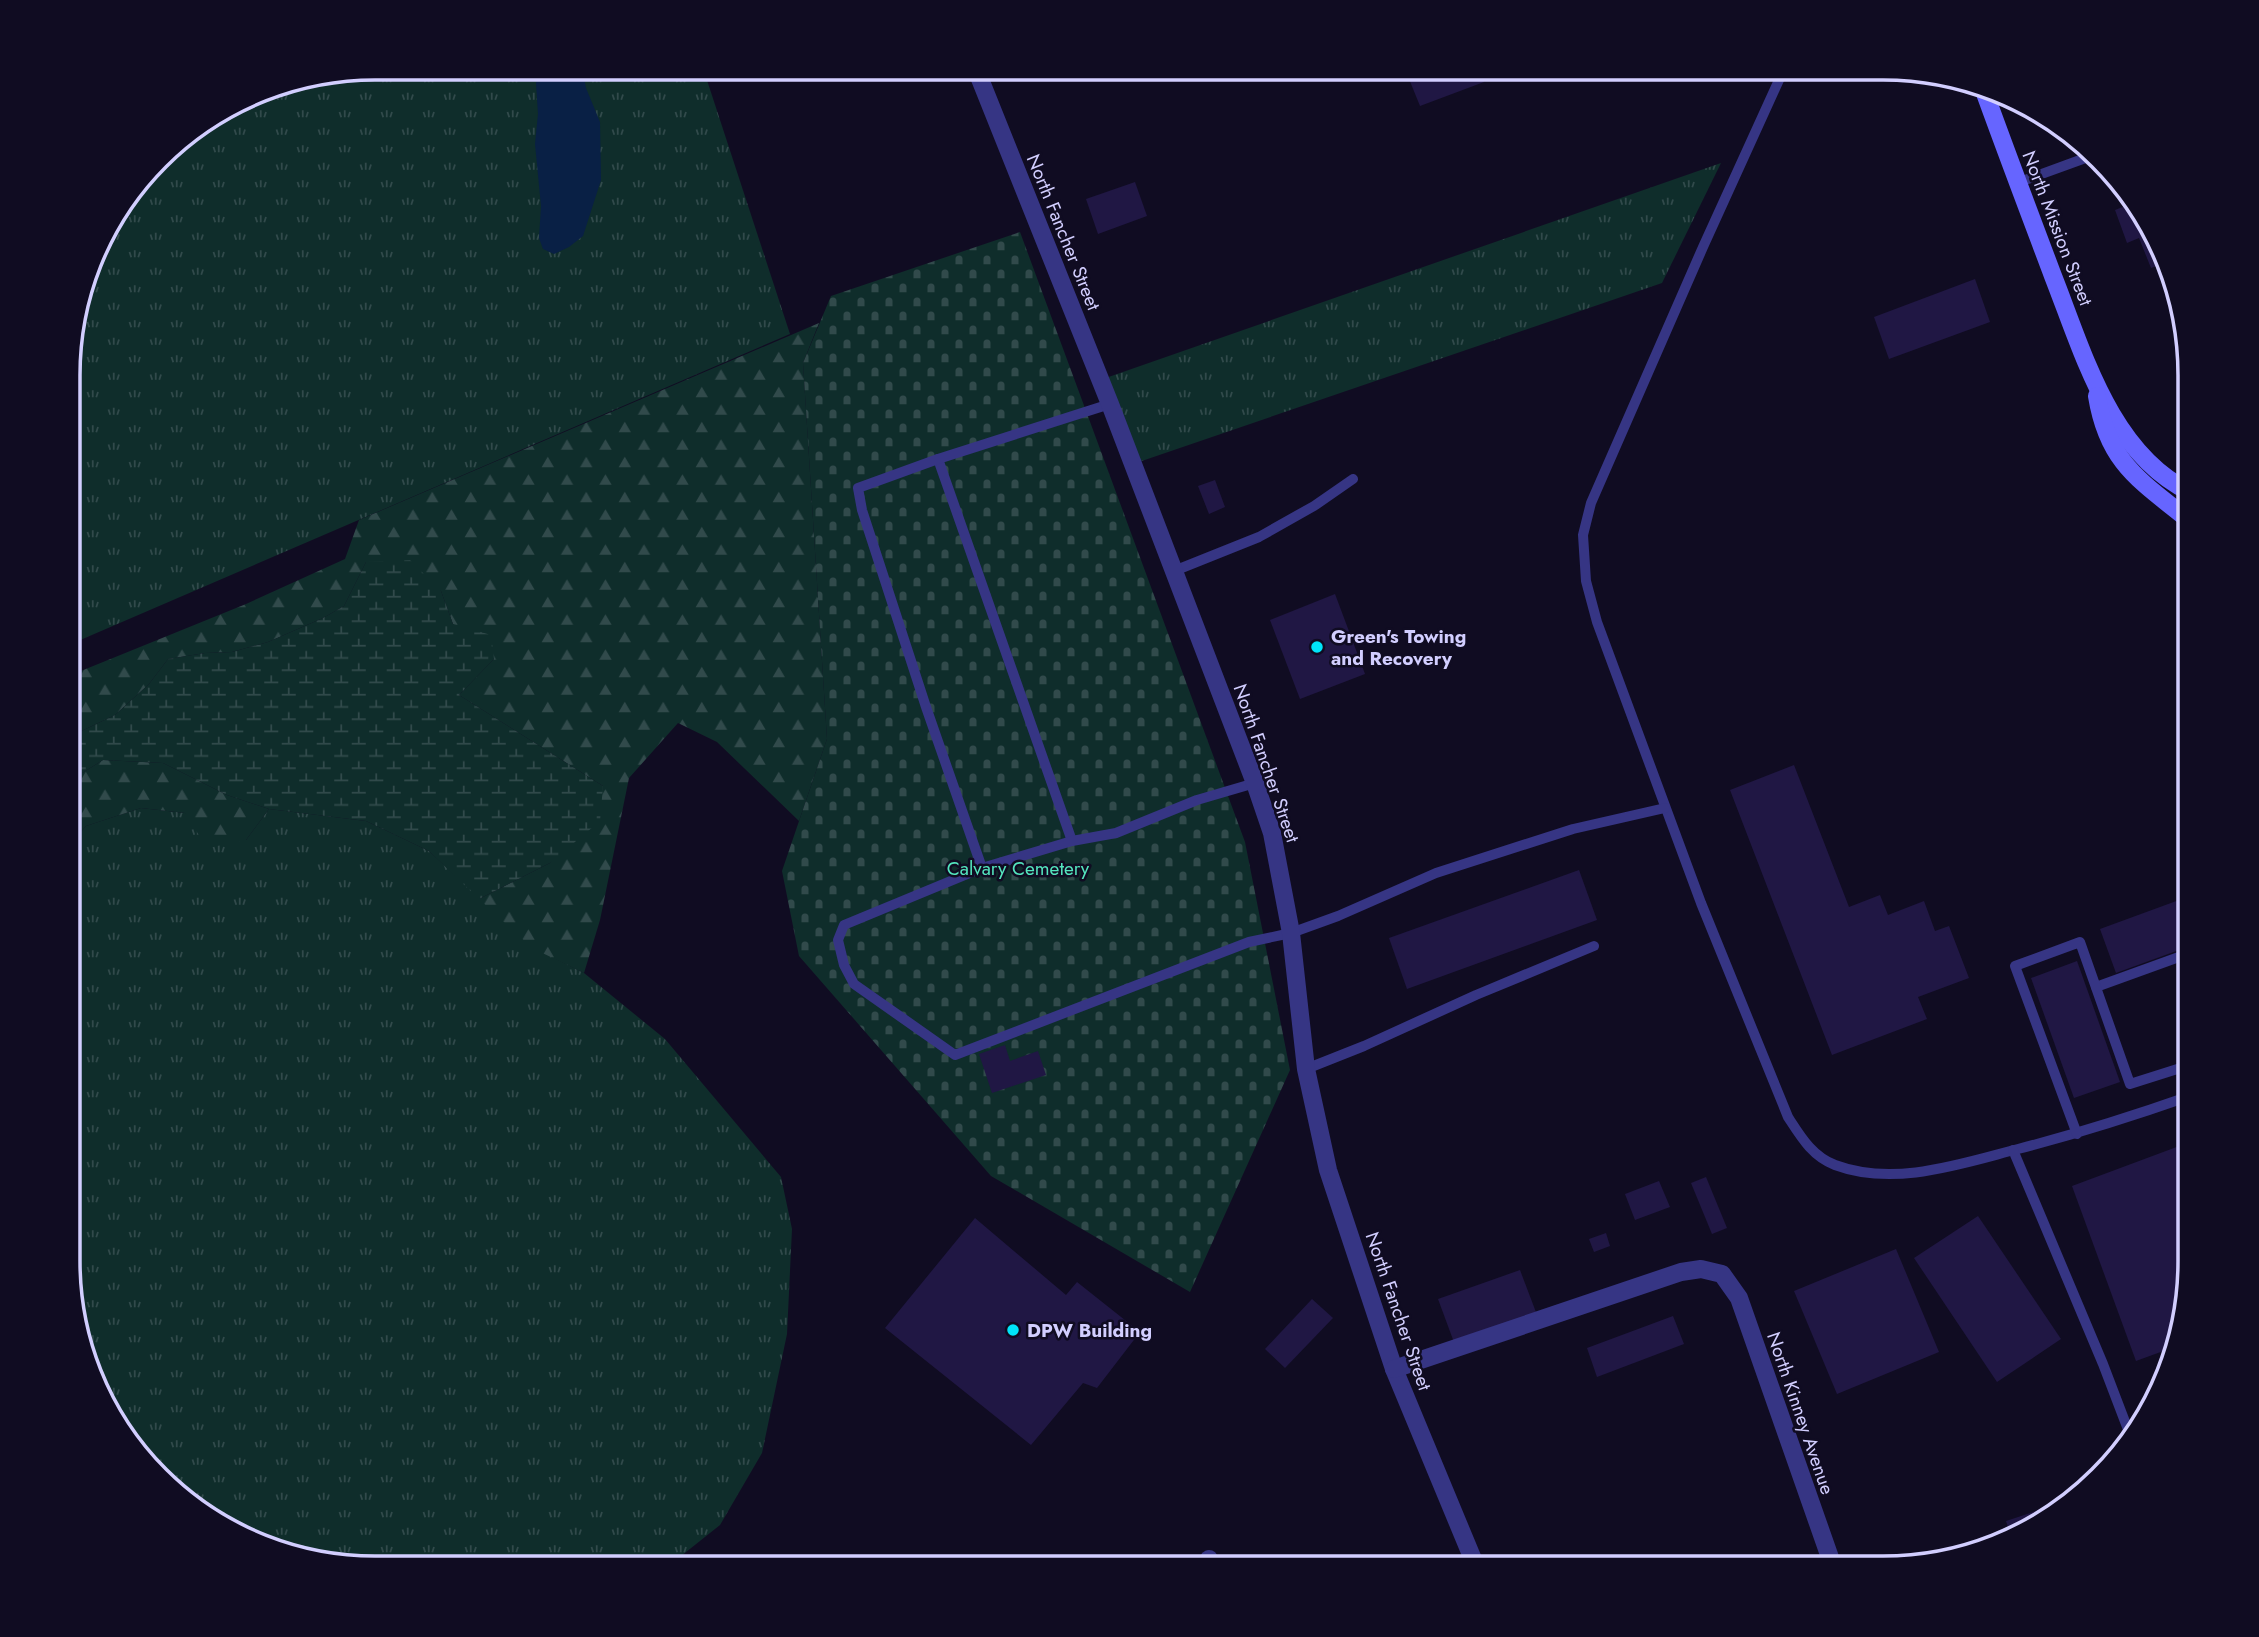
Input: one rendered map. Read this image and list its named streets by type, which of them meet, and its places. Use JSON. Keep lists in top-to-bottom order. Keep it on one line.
{"streets":{"main road":["North Mission Street"],"street":["North Fancher Street","North Kinney Avenue"]},"crossings":[["North Fancher Street","North Kinney Avenue"]],"parks":["Calvary Cemetery"],"places":["Green's Towing and Recovery","DPW Building"]}
